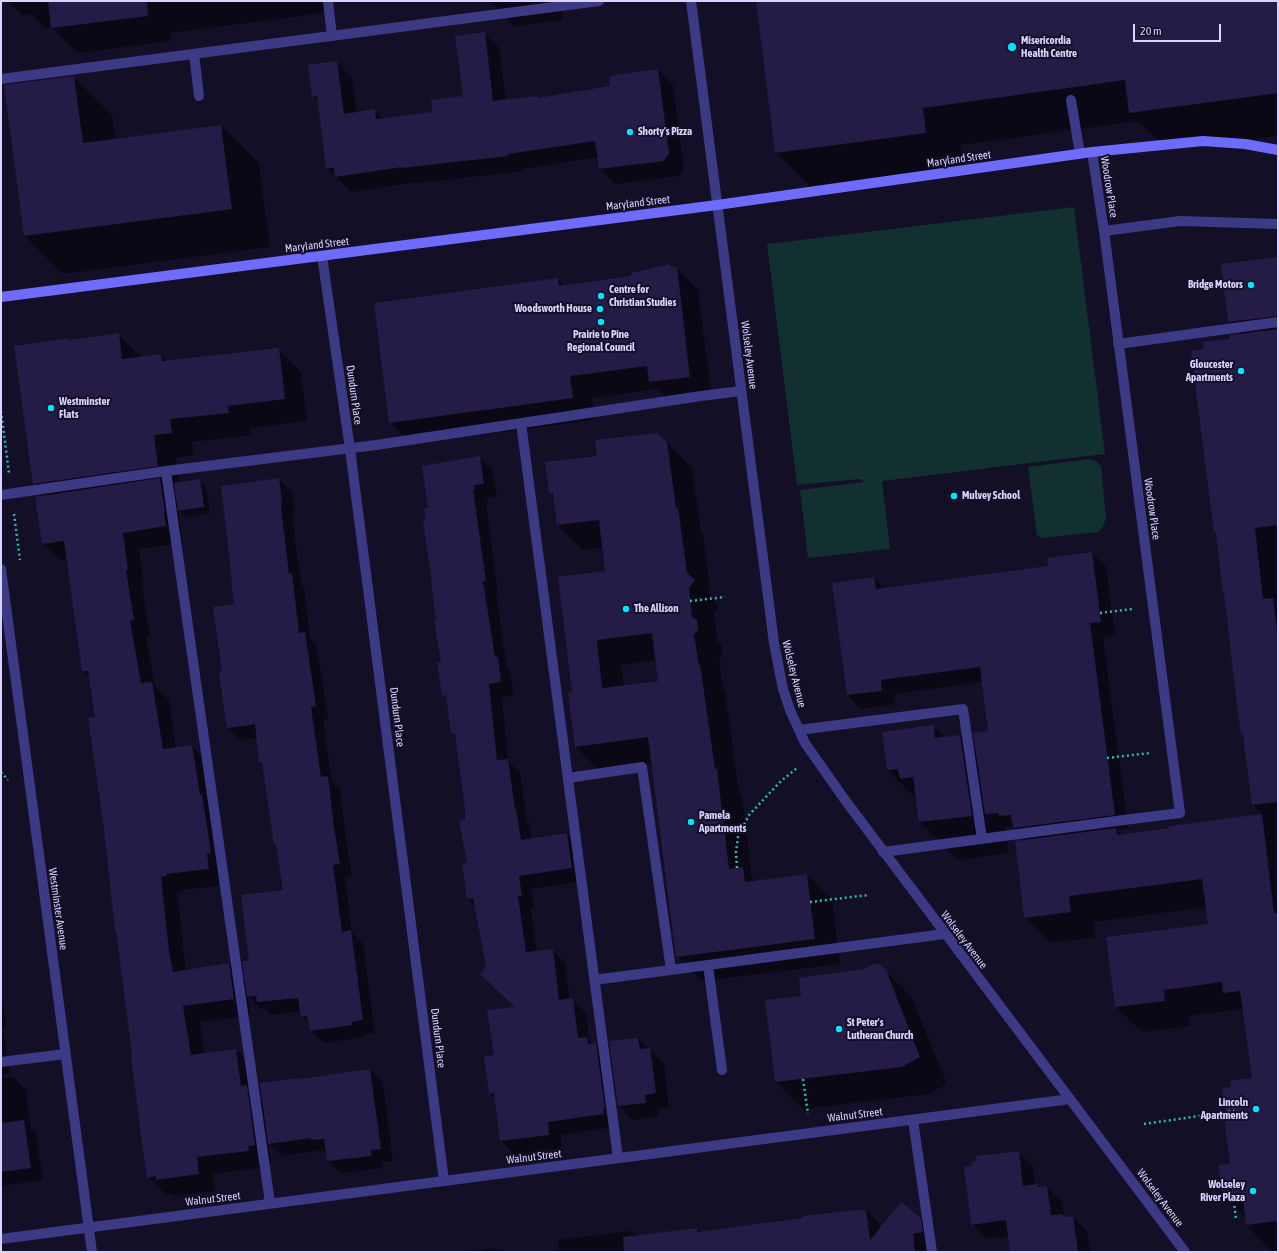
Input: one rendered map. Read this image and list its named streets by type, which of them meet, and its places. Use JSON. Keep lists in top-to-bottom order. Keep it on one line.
{"streets":{"main road":["Maryland Street"],"street":["Woodrow Place","Wolseley Avenue","Dundurn Place","Westminster Avenue","Walnut Street"]},"crossings":[["Maryland Street","Woodrow Place"],["Maryland Street","Wolseley Avenue"],["Maryland Street","Dundurn Place"],["Wolseley Avenue","Walnut Street"],["Dundurn Place","Walnut Street"],["Westminster Avenue","Walnut Street"]],"places":["Misericordia Health Centre","Shorty's Pizza","Bridge Motors","Centre for Christian Studies","Woodsworth House","Prairie to Pine Regional Council","Gloucester Apartments","Westminster Flats","Mulvey School","The Allison","Pamela Apartments","St Peter's Lutheran Church","Lincoln Apartments","Wolseley River Plaza"],"scale_bar":"20 m"}
